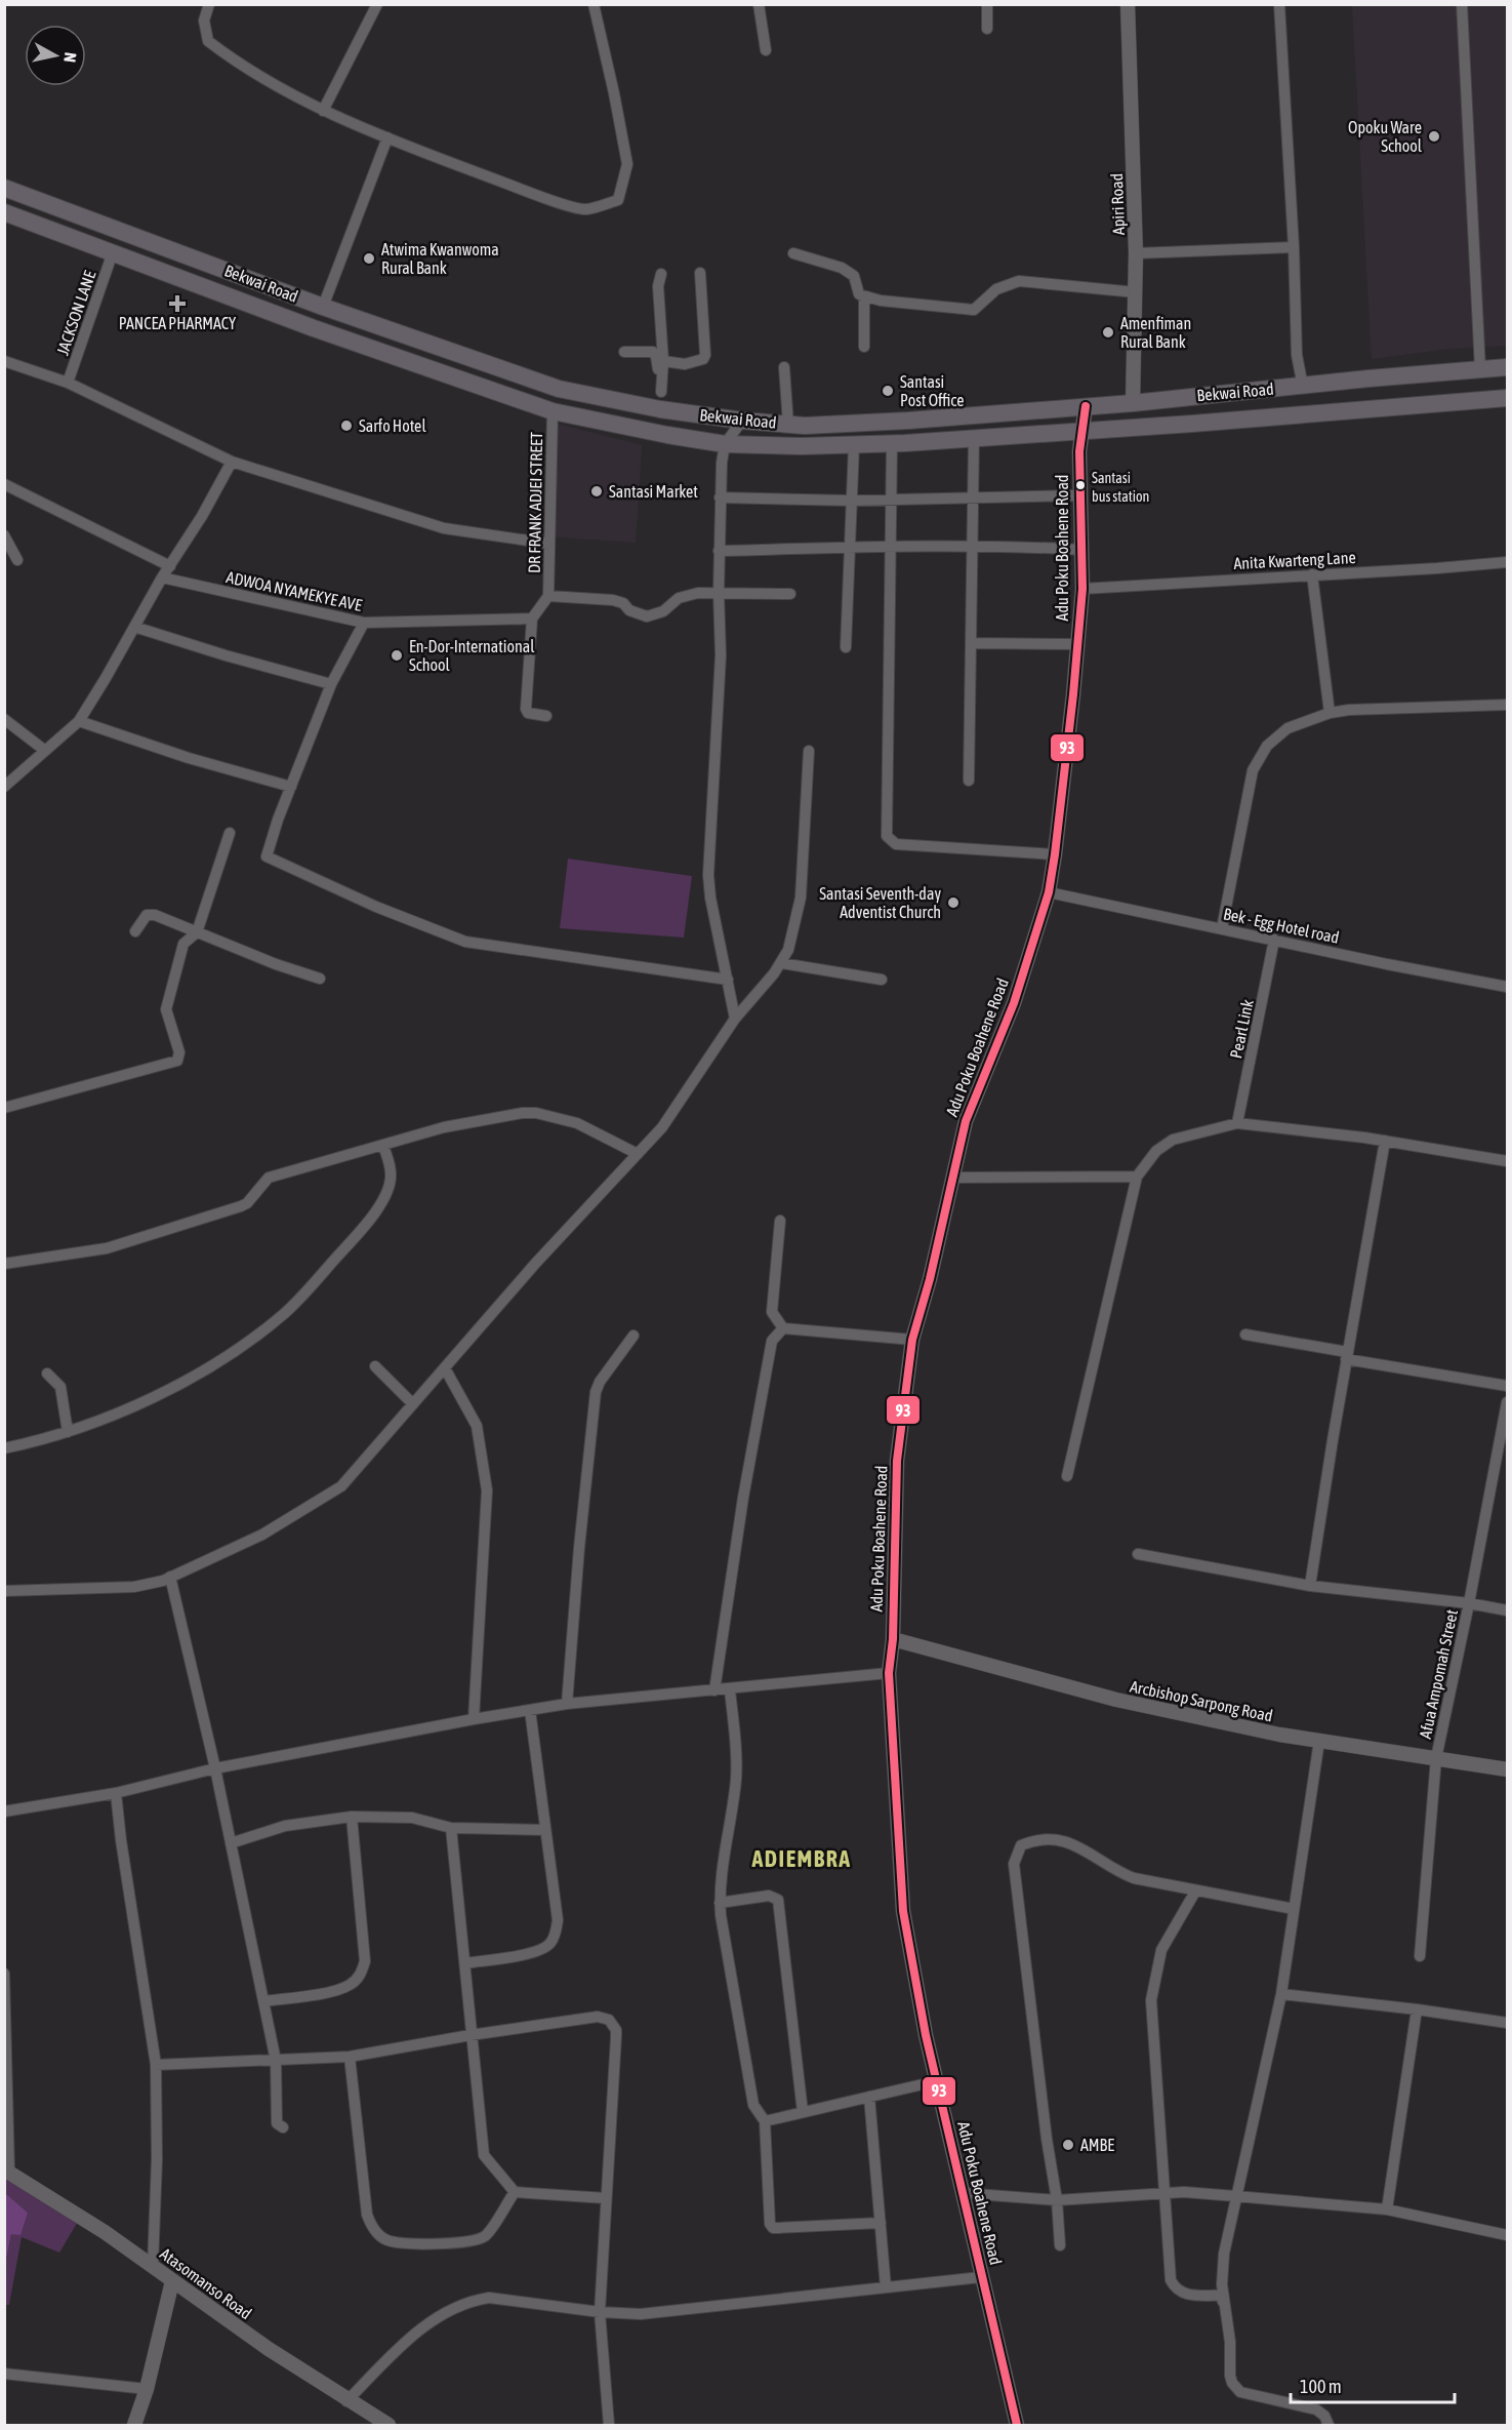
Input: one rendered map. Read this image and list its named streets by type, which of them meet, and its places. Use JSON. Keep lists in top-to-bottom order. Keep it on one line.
{"streets":{"highway":["Bekwai Road"],"street":["Apiri Road","JACKSON LANE","DR FRANK ADJEI STREET","Adu Poku Boahene Road","Anita Kwarteng Lane","ADWOA NYAMEKYE AVE","Bek - Egg Hotel road","Pearl Link","Afua Ampomah Street","Arcbishop Sarpong Road","Atasomanso Road"]},"crossings":[["Apiri Road","Bekwai Road"],["Bekwai Road","JACKSON LANE"],["Bekwai Road","DR FRANK ADJEI STREET"],["Bekwai Road","Adu Poku Boahene Road"],["Adu Poku Boahene Road","Anita Kwarteng Lane"],["Adu Poku Boahene Road","Bek - Egg Hotel road"],["Adu Poku Boahene Road","Arcbishop Sarpong Road"],["Bek - Egg Hotel road","Pearl Link"],["Afua Ampomah Street","Arcbishop Sarpong Road"]],"districts":["ADIEMBRA"],"places":{"other":["Opoku Ware School","Atwima Kwanwoma Rural Bank","Amenfiman Rural Bank","Santasi Post Office","Sarfo Hotel","Santasi bus station","Santasi Market","En-Dor-International School","Santasi Seventh-day Adventist Church","AMBE"],"health":["PANCEA PHARMACY"]},"lines":["transit line 93"],"scale_bar":"100 m","north":"right"}
